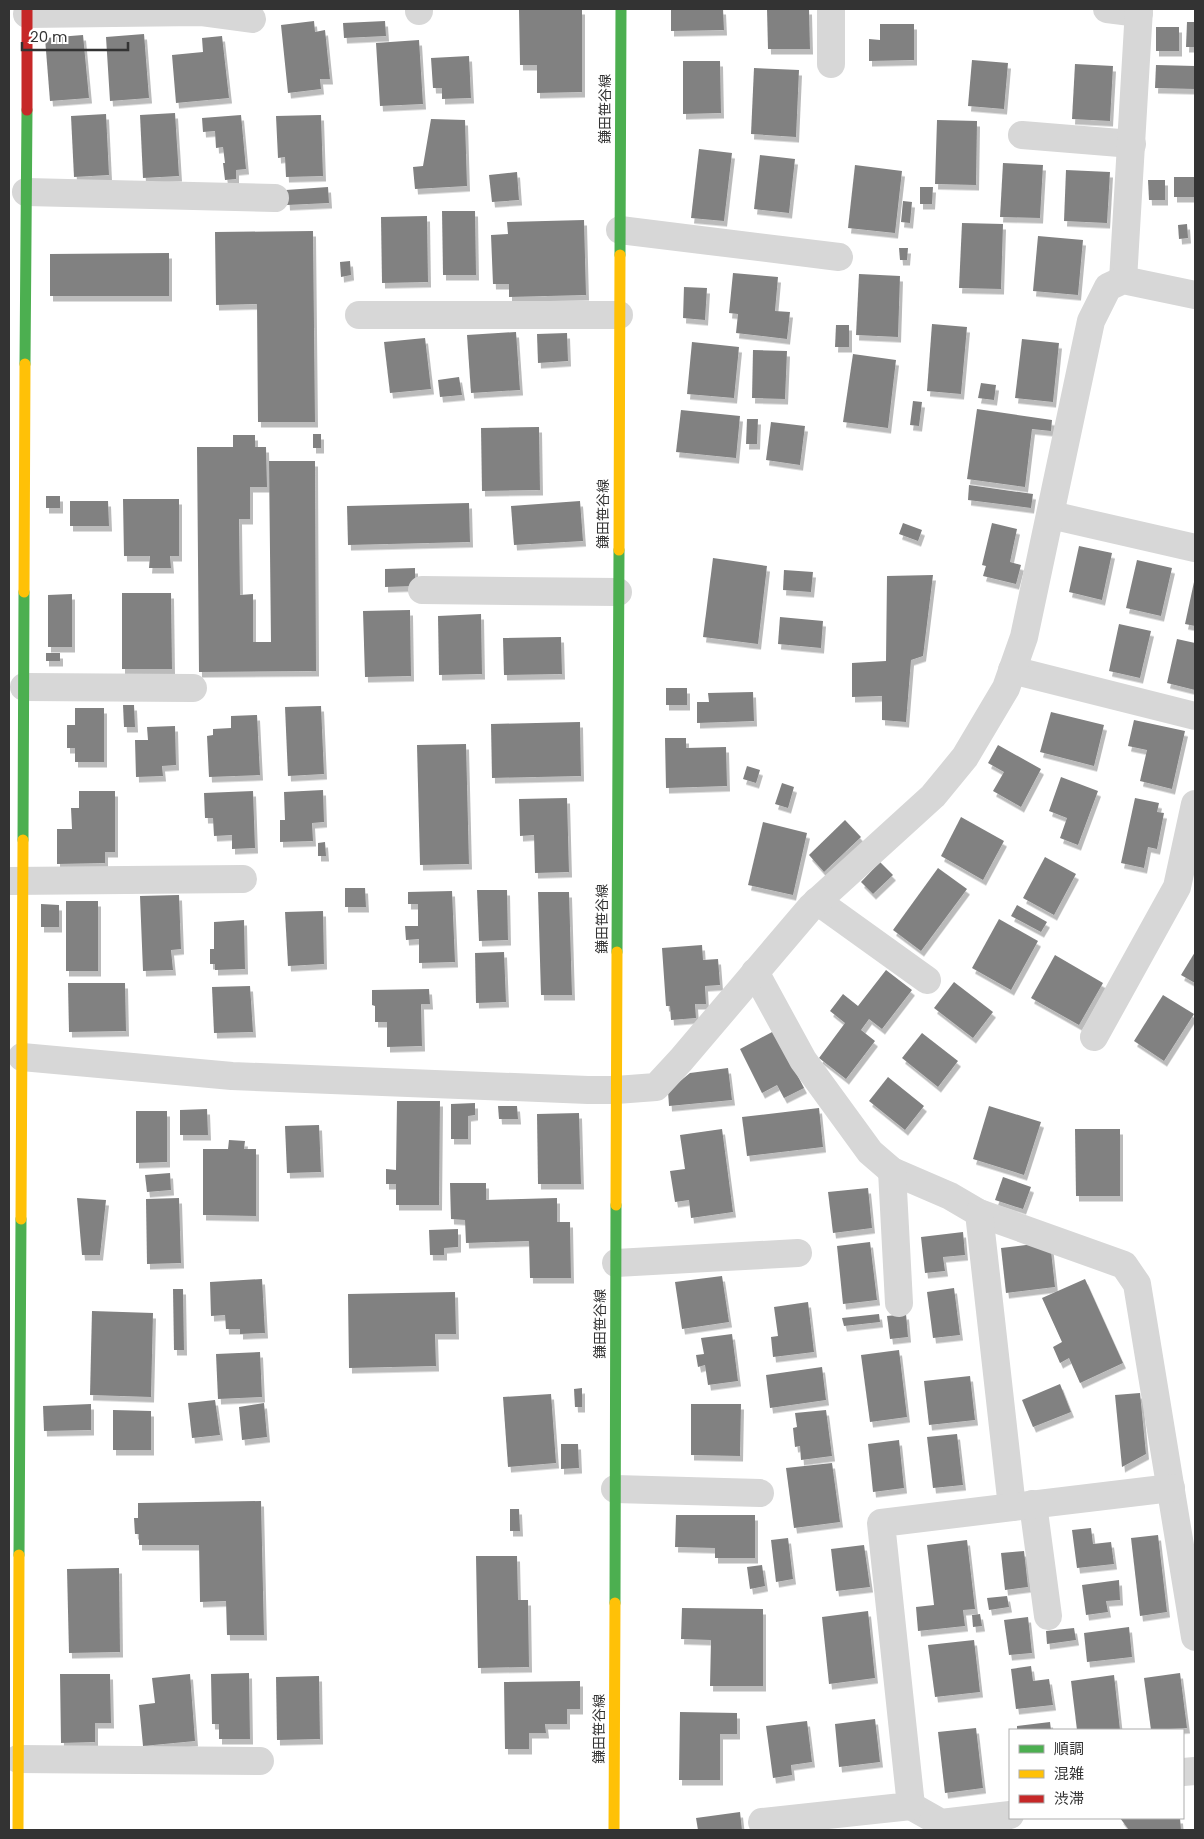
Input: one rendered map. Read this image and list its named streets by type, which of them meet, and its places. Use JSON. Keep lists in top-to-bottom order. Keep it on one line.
{"streets":{"street":["鎌田笹谷線"]},"legend":["順調","混雑","渋滞"],"scale_bar":"20 m"}
